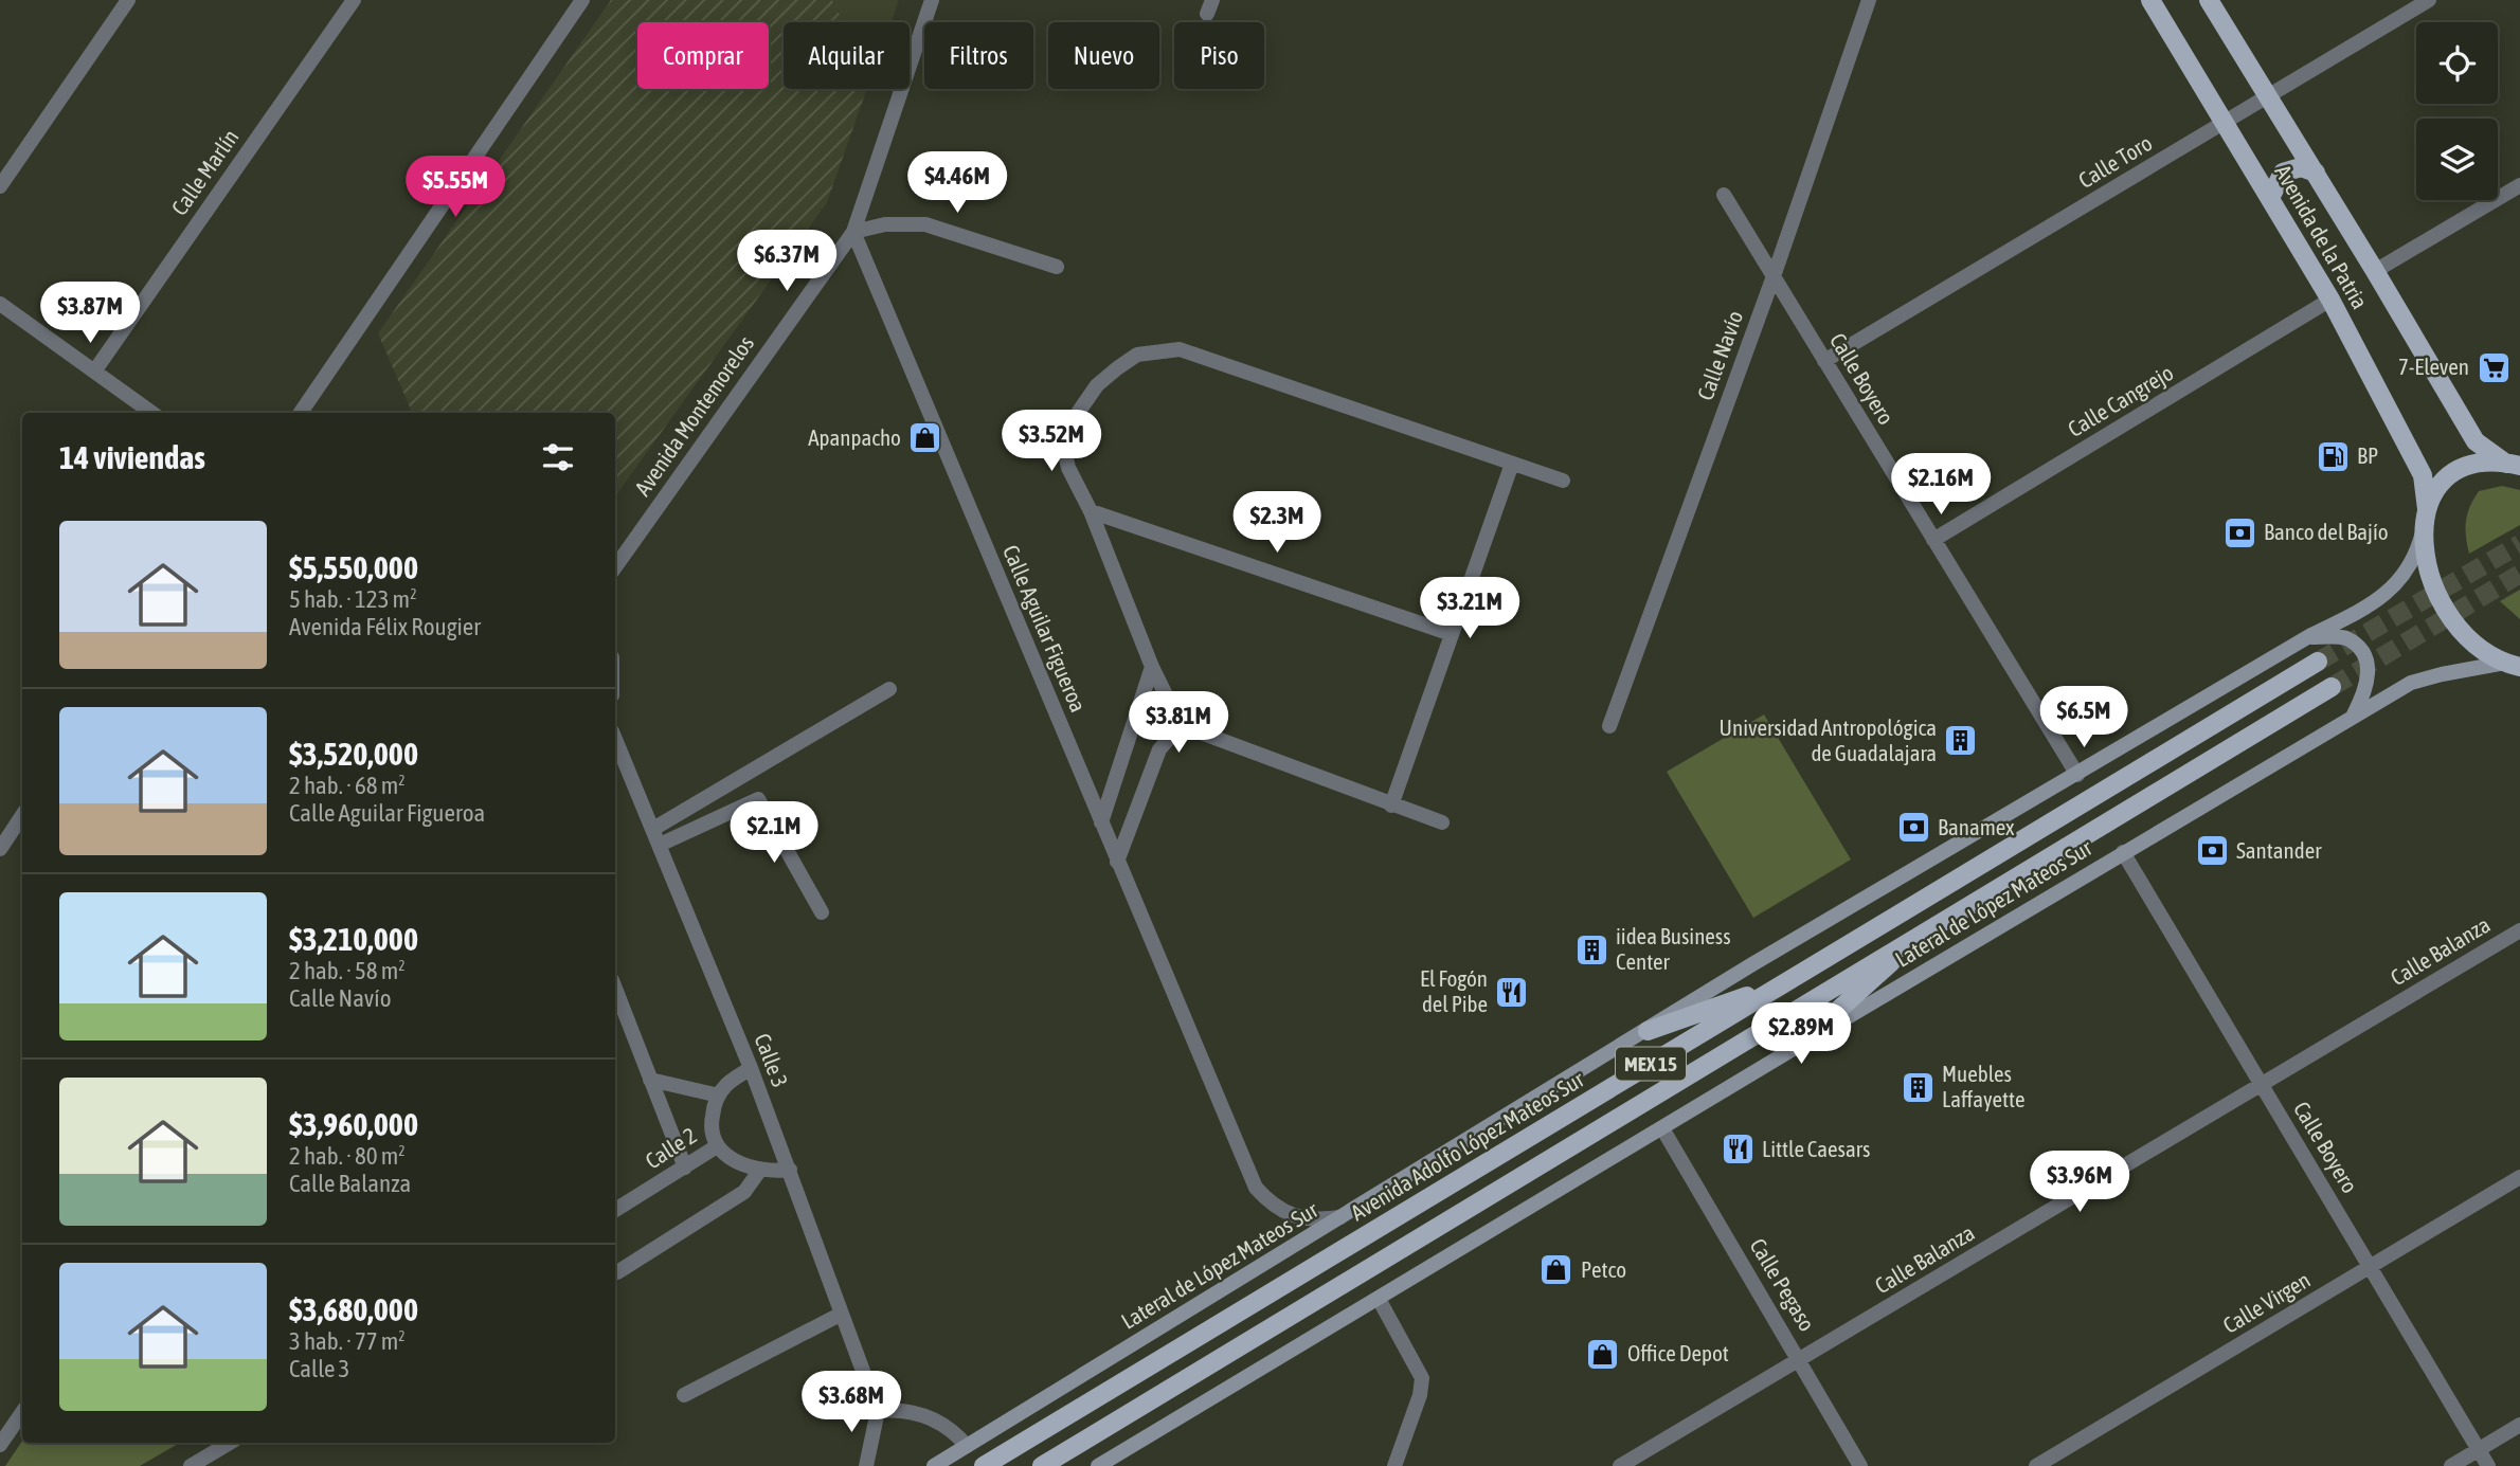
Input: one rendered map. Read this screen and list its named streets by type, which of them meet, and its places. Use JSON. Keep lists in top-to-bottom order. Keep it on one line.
{"streets":{"main road":["Avenida de la Patria","Lateral de López Mateos Sur","MEX 15","Avenida Adolfo López Mateos Sur"],"street":["Calle Toro","Calle Marlín","Calle Navío","Calle Boyero","Calle Cangrejo","Avenida Montemorelos","Calle Aguilar Figueroa","Calle Balanza","Calle 3","Calle 2","Calle Pegaso","Calle Virgen"]},"crossings":[["Calle Toro","Avenida de la Patria"],["Calle Toro","Calle Boyero"],["Avenida de la Patria","Calle Cangrejo"],["Calle Navío","Calle Boyero"],["Calle Boyero","Calle Cangrejo"],["Calle Boyero","Lateral de López Mateos Sur"],["Calle Boyero","Calle Balanza"],["Calle Boyero","Calle Virgen"],["Avenida Montemorelos","Calle Aguilar Figueroa"],["Calle Aguilar Figueroa","Lateral de López Mateos Sur"],["Lateral de López Mateos Sur","Calle Pegaso"],["Calle Balanza","Calle Pegaso"],["Calle 3","Calle 2"]],"places":{"supermarket":["7-Eleven"],"shop":["Apanpacho","Petco","Office Depot"],"fuel station":["BP"],"bank":["Banco del Bajío","Banamex","Santander"],"building":["Universidad Antropológica de Guadalajara","iidea Business Center","Muebles Laffayette"],"restaurant":["El Fogón del Pibe","Little Caesars"]},"page":{"chip":["Comprar","Alquilar","Filtros","Nuevo","Piso"],"price":["$4.46M","$5.55M","$6.37M","$3.87M","$3.52M","$2.16M","$2.3M","$3.21M","$6.5M","$3.81M","$2.1M","$2.89M","$3.96M","$3.68M"],"heading":"14 viviendas","list":[{"name":"$5,550,000","note":"5 hab. · 123 m² · Avenida Félix Rougier"},{"name":"$3,520,000","note":"2 hab. · 68 m² · Calle Aguilar Figueroa"},{"name":"$3,210,000","note":"2 hab. · 58 m² · Calle Navío"},{"name":"$3,960,000","note":"2 hab. · 80 m² · Calle Balanza"},{"name":"$3,680,000","note":"3 hab. · 77 m² · Calle 3"}]}}
